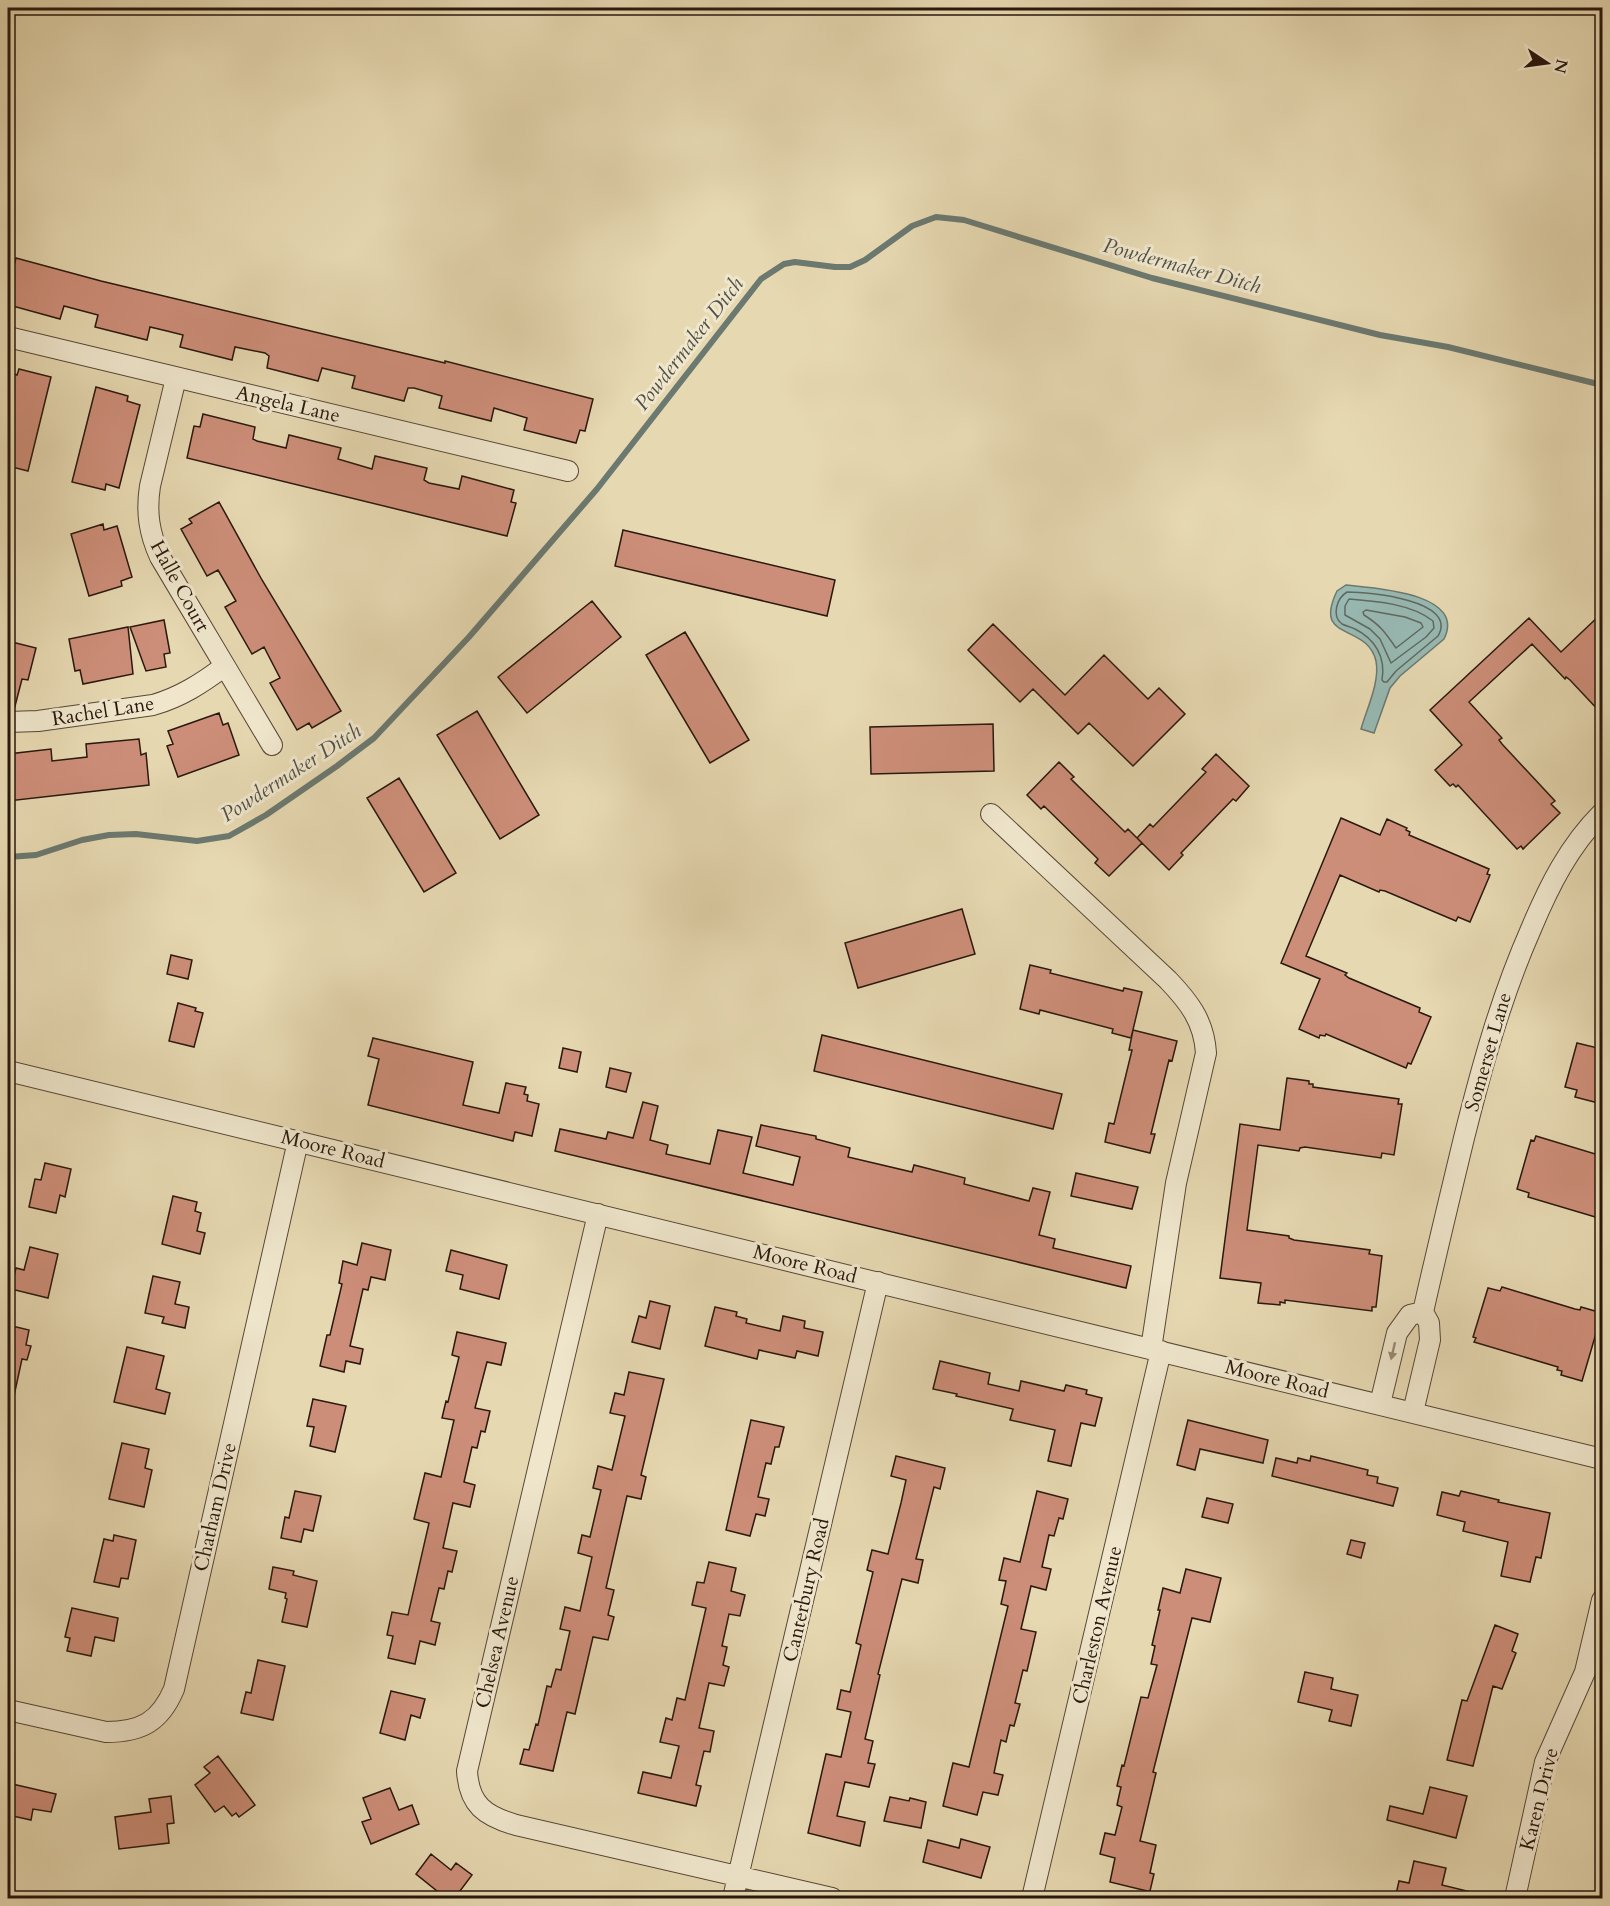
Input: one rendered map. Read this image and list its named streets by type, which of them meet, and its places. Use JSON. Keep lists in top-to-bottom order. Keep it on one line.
{"streets":{"street":["Angela Lane","Halle Court","Rachel Lane","Somerset Lane","Moore Road","Chatham Drive","Canterbury Road","Charleston Avenue","Chelsea Avenue","Karen Drive"]},"crossings":[["Angela Lane","Halle Court"],["Halle Court","Rachel Lane"],["Somerset Lane","Moore Road"],["Moore Road","Chatham Drive"],["Moore Road","Canterbury Road"],["Moore Road","Charleston Avenue"],["Moore Road","Chelsea Avenue"],["Canterbury Road","Chelsea Avenue"]],"water":["Powdermaker Ditch"],"north":"right"}
